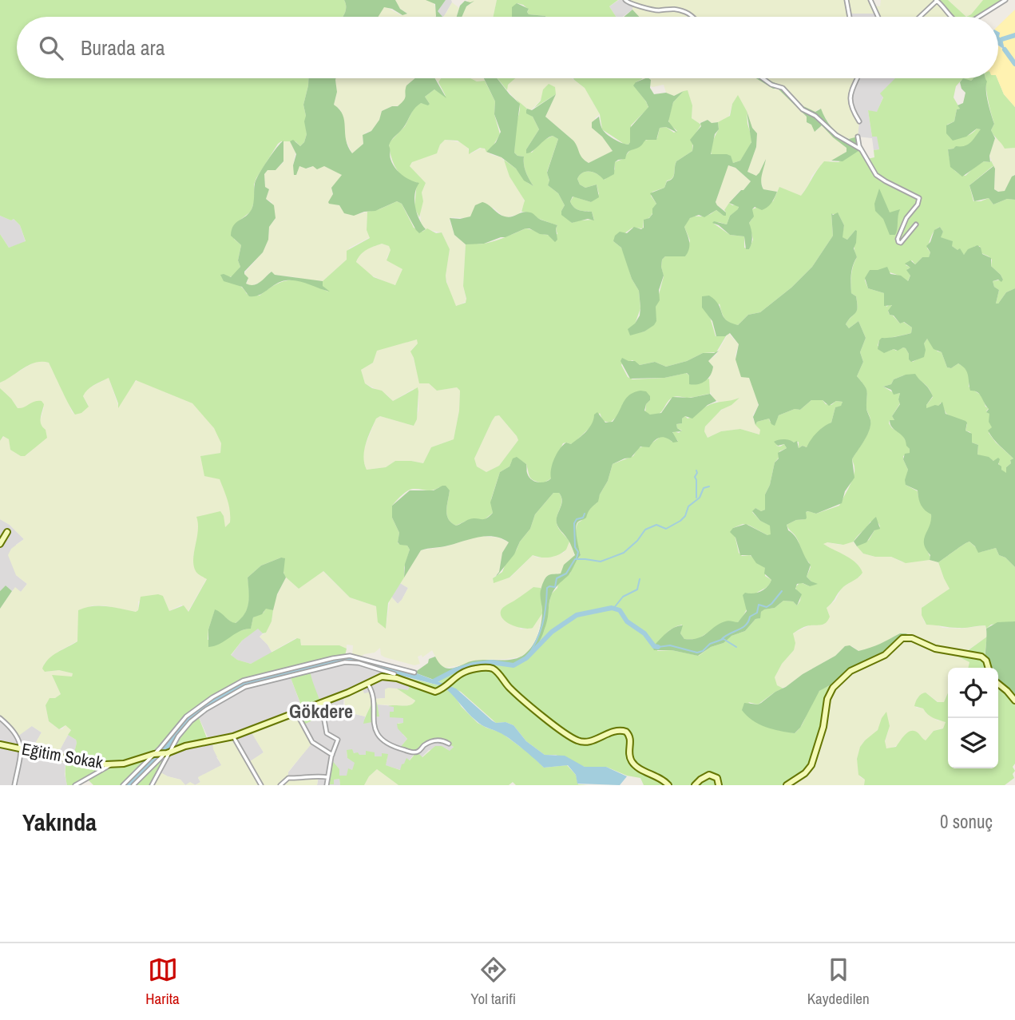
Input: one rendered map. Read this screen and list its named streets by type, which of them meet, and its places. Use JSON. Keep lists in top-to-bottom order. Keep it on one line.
{"streets":{"street":["Eğitim Sokak"]},"districts":["Gökdere"],"page":{"search":"Burada ara","heading":["Yakında","0 sonuç"],"nav":["Harita","Yol tarifi","Kaydedilen"]}}
